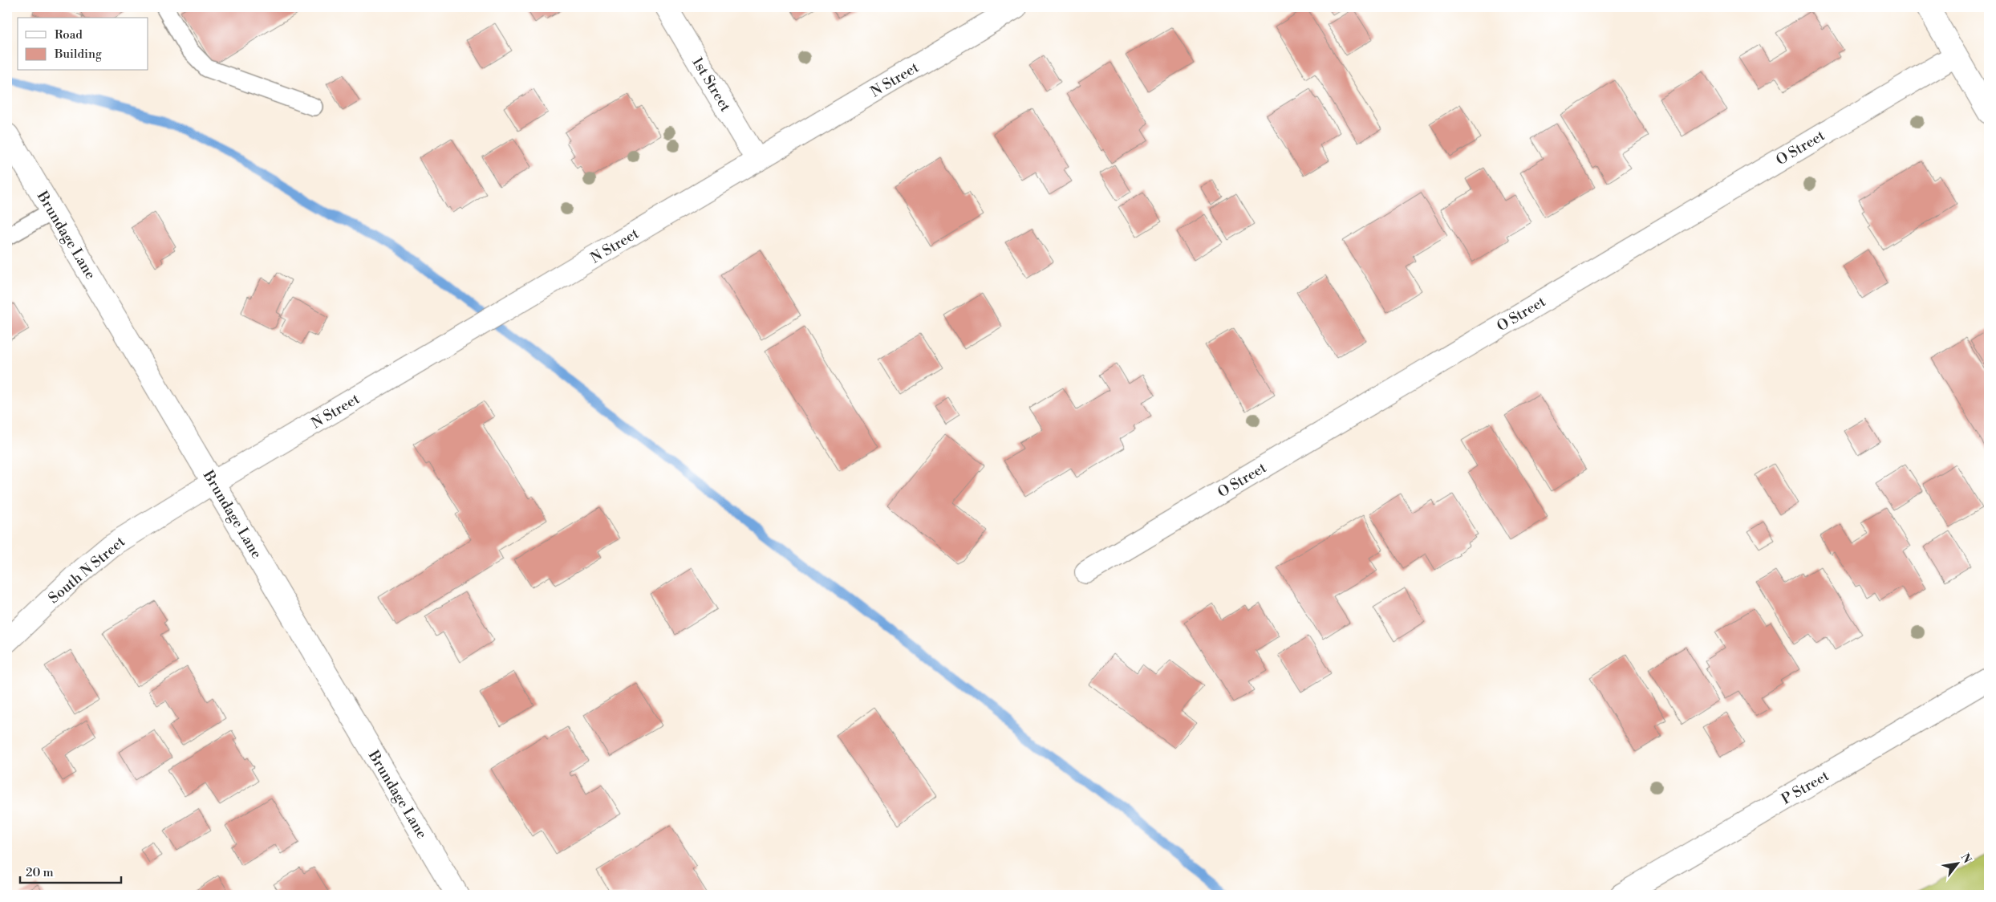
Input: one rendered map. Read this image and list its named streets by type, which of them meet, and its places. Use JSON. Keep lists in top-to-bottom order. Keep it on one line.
{"streets":{"street":["N Street","1st Street","O Street","Brundage Lane","South N Street","P Street"]},"crossings":[["N Street","1st Street"],["N Street","Brundage Lane"],["N Street","South N Street"],["Brundage Lane","South N Street"]],"legend":["Road","Building"],"scale_bar":"20 m","north":"top right"}
